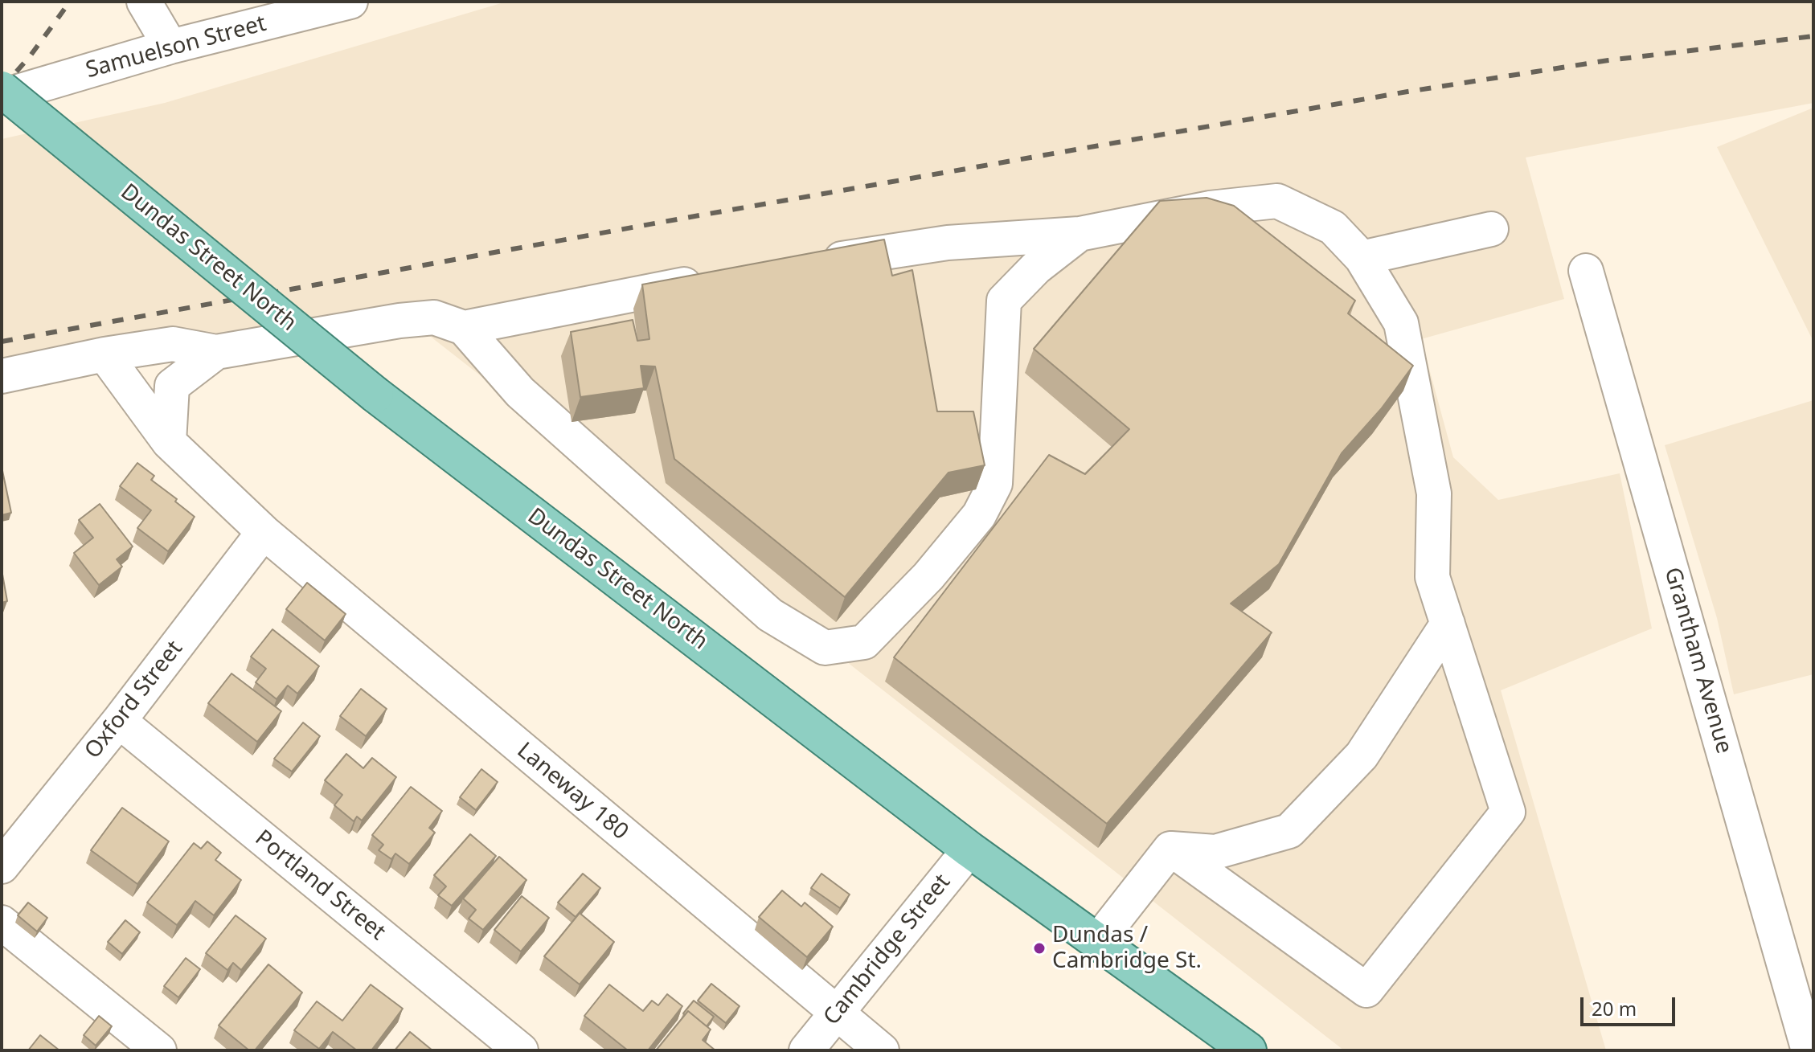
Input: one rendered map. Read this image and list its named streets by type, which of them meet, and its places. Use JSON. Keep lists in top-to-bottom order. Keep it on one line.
{"streets":{"main road":["Dundas Street North"],"street":["Samuelson Street","Grantham Avenue","Oxford Street","Laneway 180","Portland Street","Cambridge Street"]},"crossings":[["Dundas Street North","Cambridge Street"],["Oxford Street","Laneway 180"],["Oxford Street","Portland Street"],["Laneway 180","Cambridge Street"]],"places":["Dundas / Cambridge St."],"scale_bar":"20 m"}
